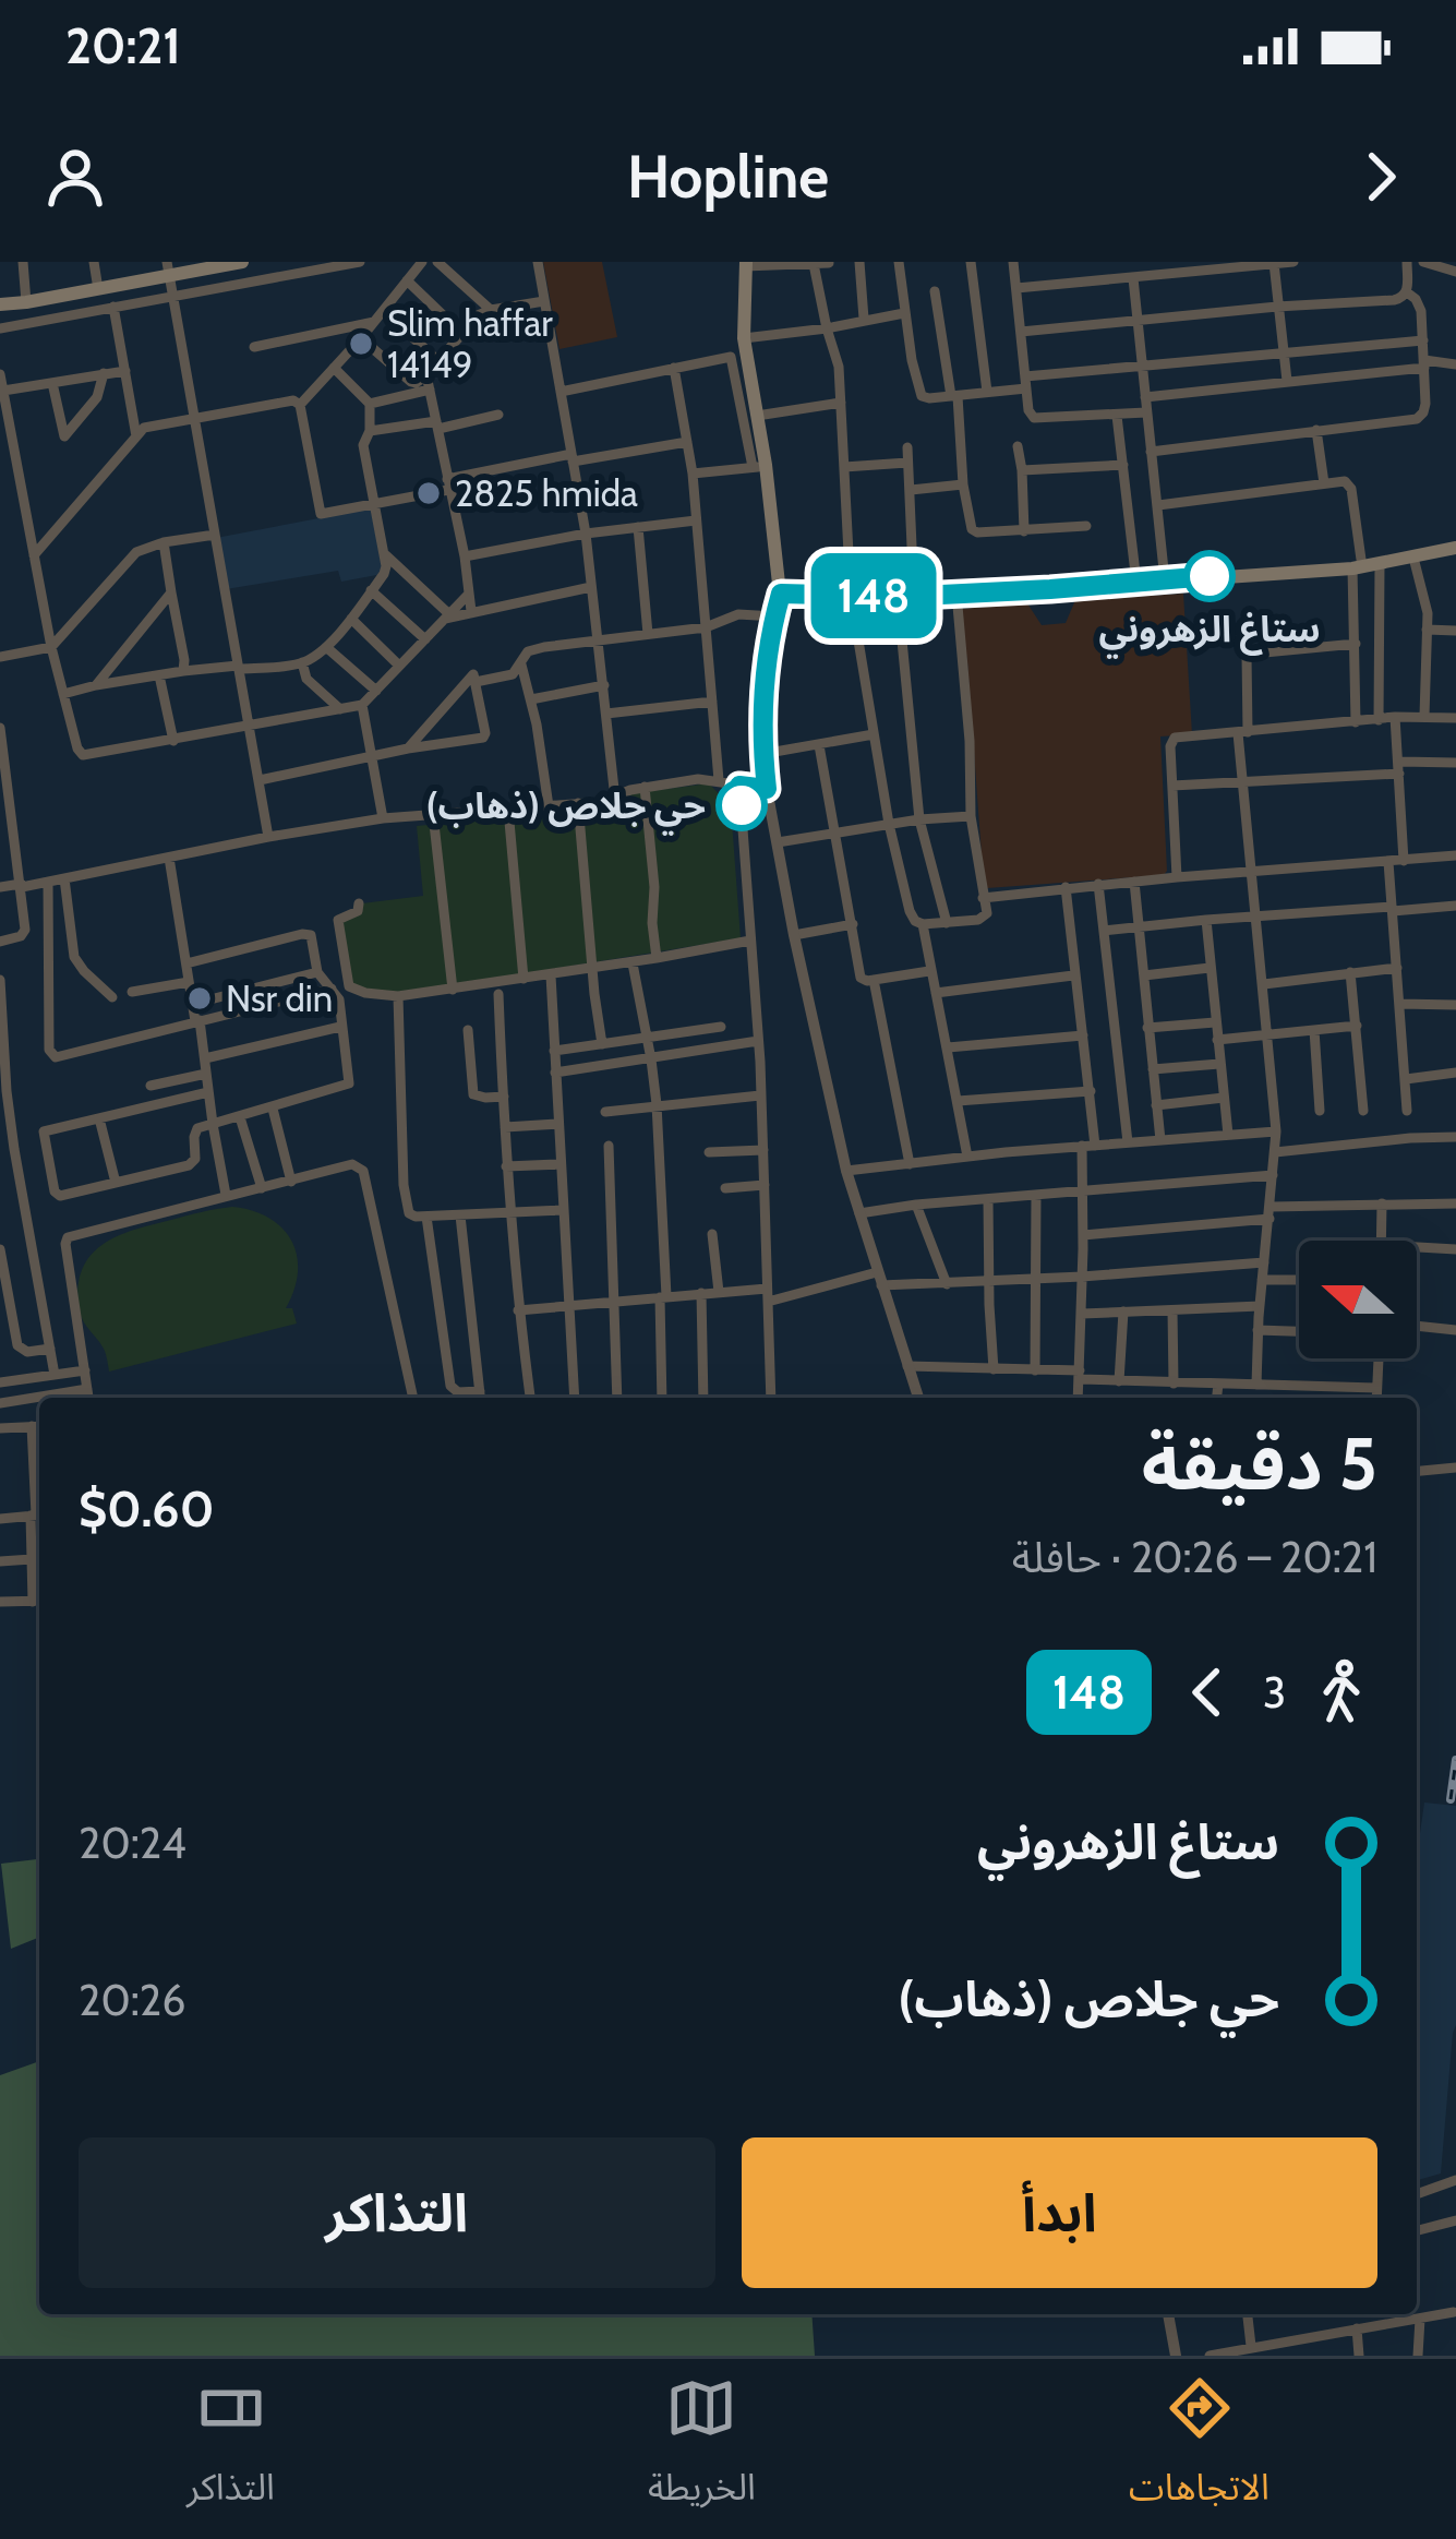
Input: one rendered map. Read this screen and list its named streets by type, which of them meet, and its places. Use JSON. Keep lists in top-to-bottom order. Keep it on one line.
{"places":["Slim haffar 14149","2825 hmida","ستاغ الزهروني","حي جلاص (ذهاب)","Nsr din"],"lines":["bus line 148"],"north":"left","page":{"status":"20:21","header":"Hopline","on_map":"148","heading":["5 دقيقة","20:21 – 20:26 · حافلة","$0.60"],"legs":["3","148"],"list":[{"name":"ستاغ الزهروني","value":"20:24"},{"name":"حي جلاص (ذهاب)","value":"20:26"}],"buttons":["ابدأ","التذاكر"],"tabs":["الاتجاهات","الخريطة","التذاكر"]}}
